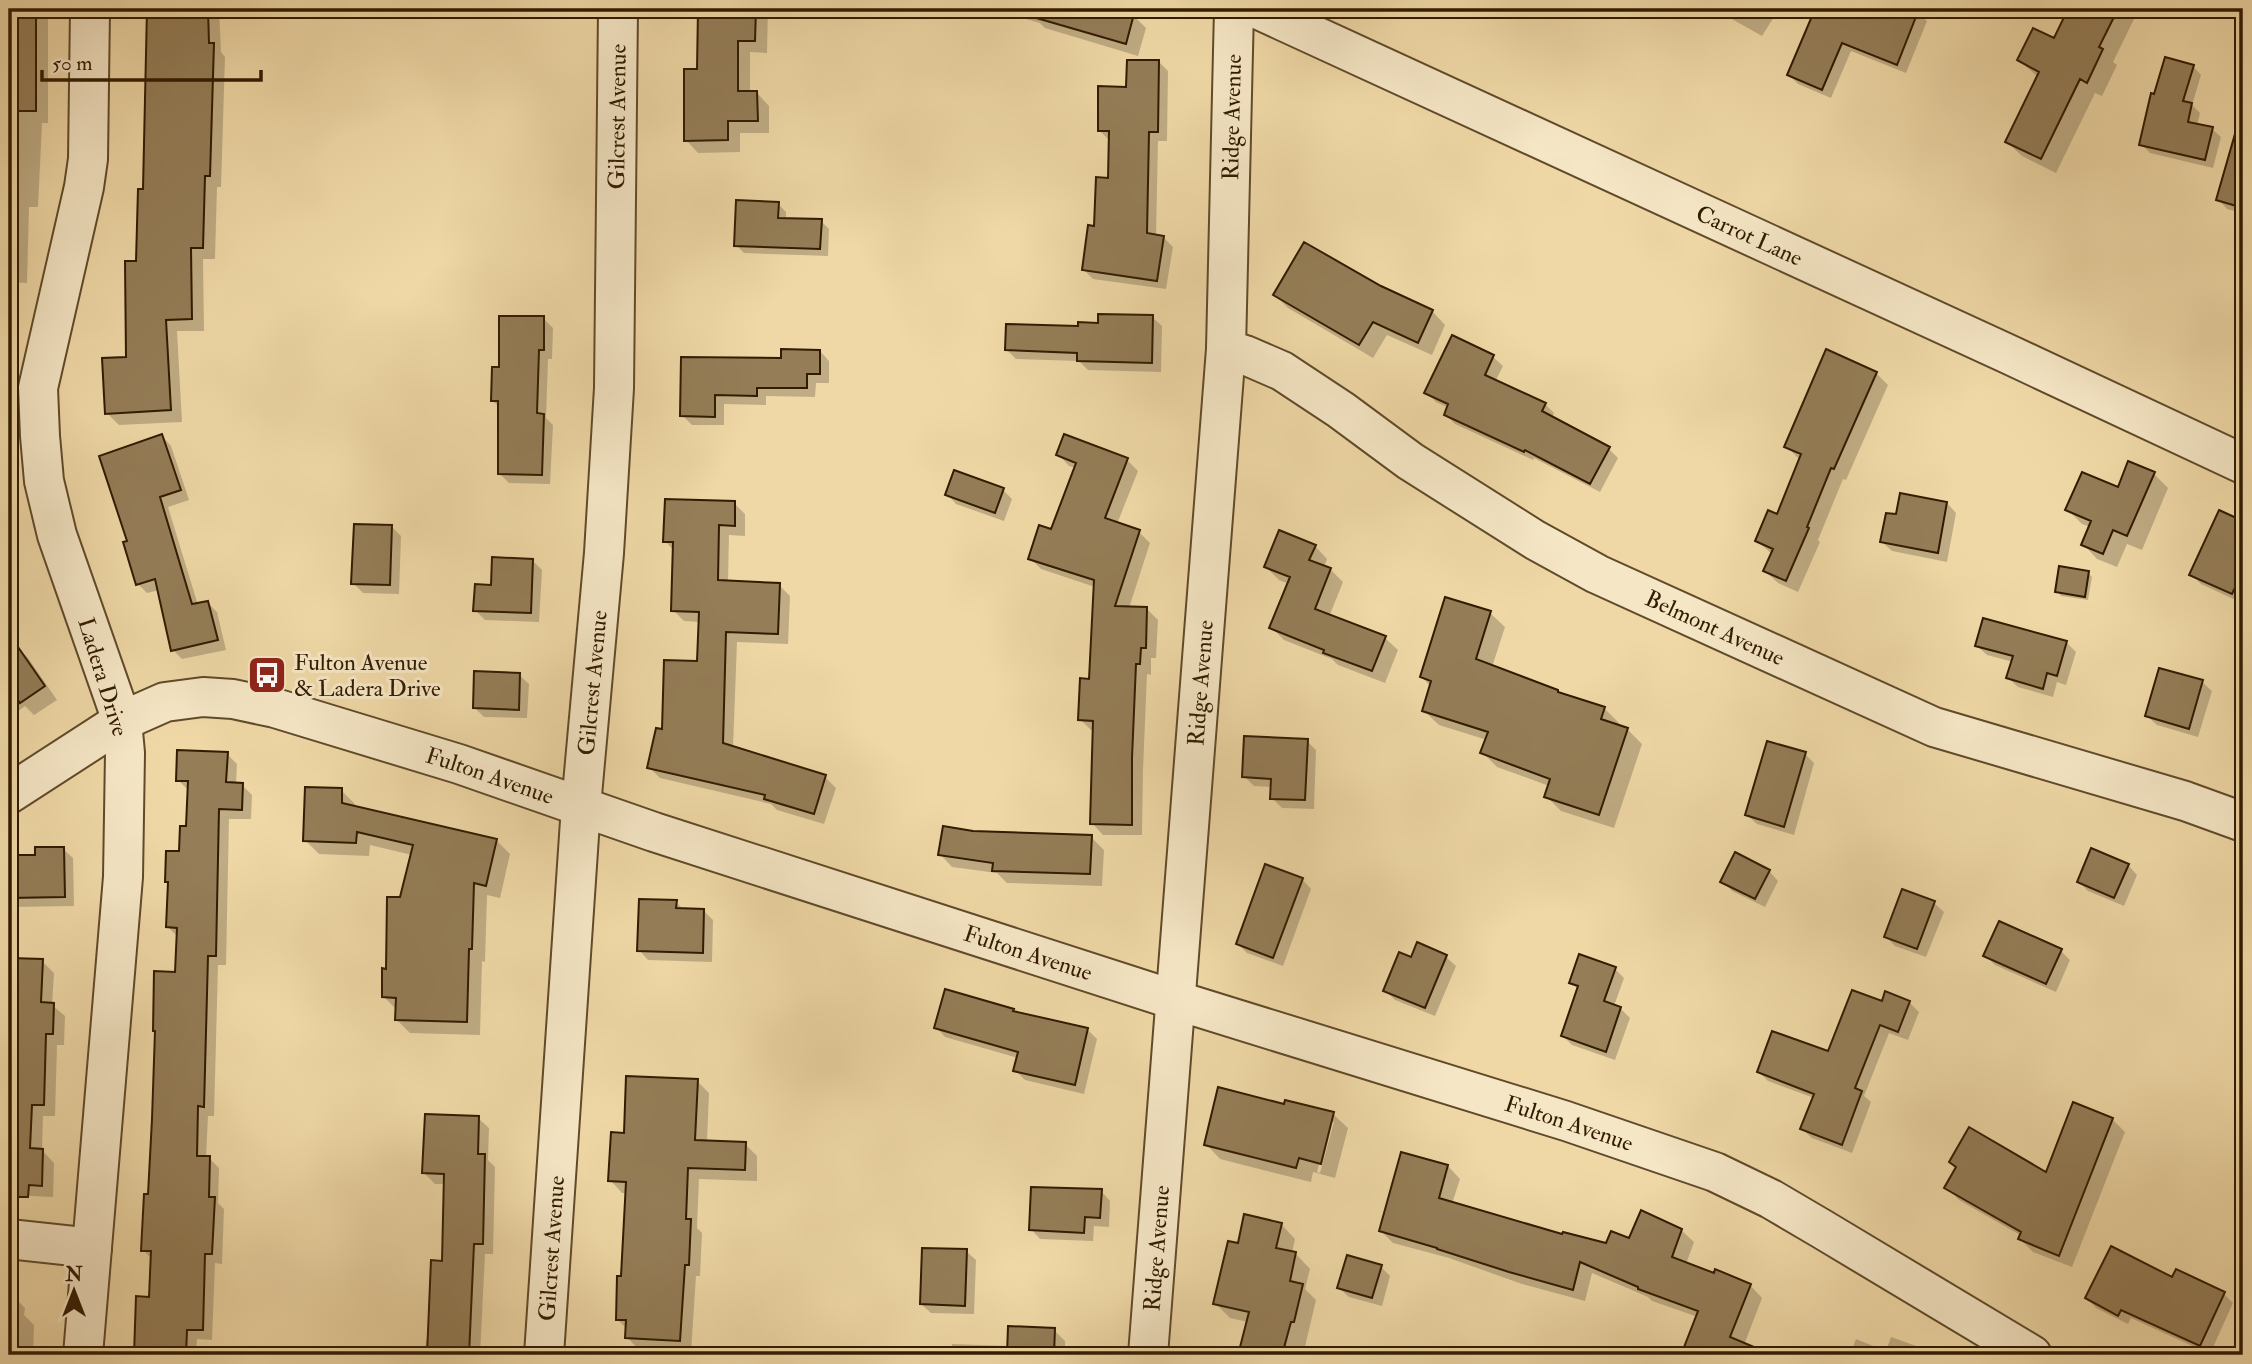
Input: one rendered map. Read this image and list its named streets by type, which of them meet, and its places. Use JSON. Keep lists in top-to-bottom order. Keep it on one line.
{"streets":{"street":["Gilcrest Avenue","Ridge Avenue","Carrot Lane","Belmont Avenue","Ladera Drive","Fulton Avenue"]},"crossings":[["Gilcrest Avenue","Fulton Avenue"],["Ridge Avenue","Belmont Avenue"],["Ridge Avenue","Fulton Avenue"],["Ladera Drive","Fulton Avenue"]],"places":{"bus stop":["Fulton Avenue & Ladera Drive"]},"scale_bar":"50 m","north":"top"}
